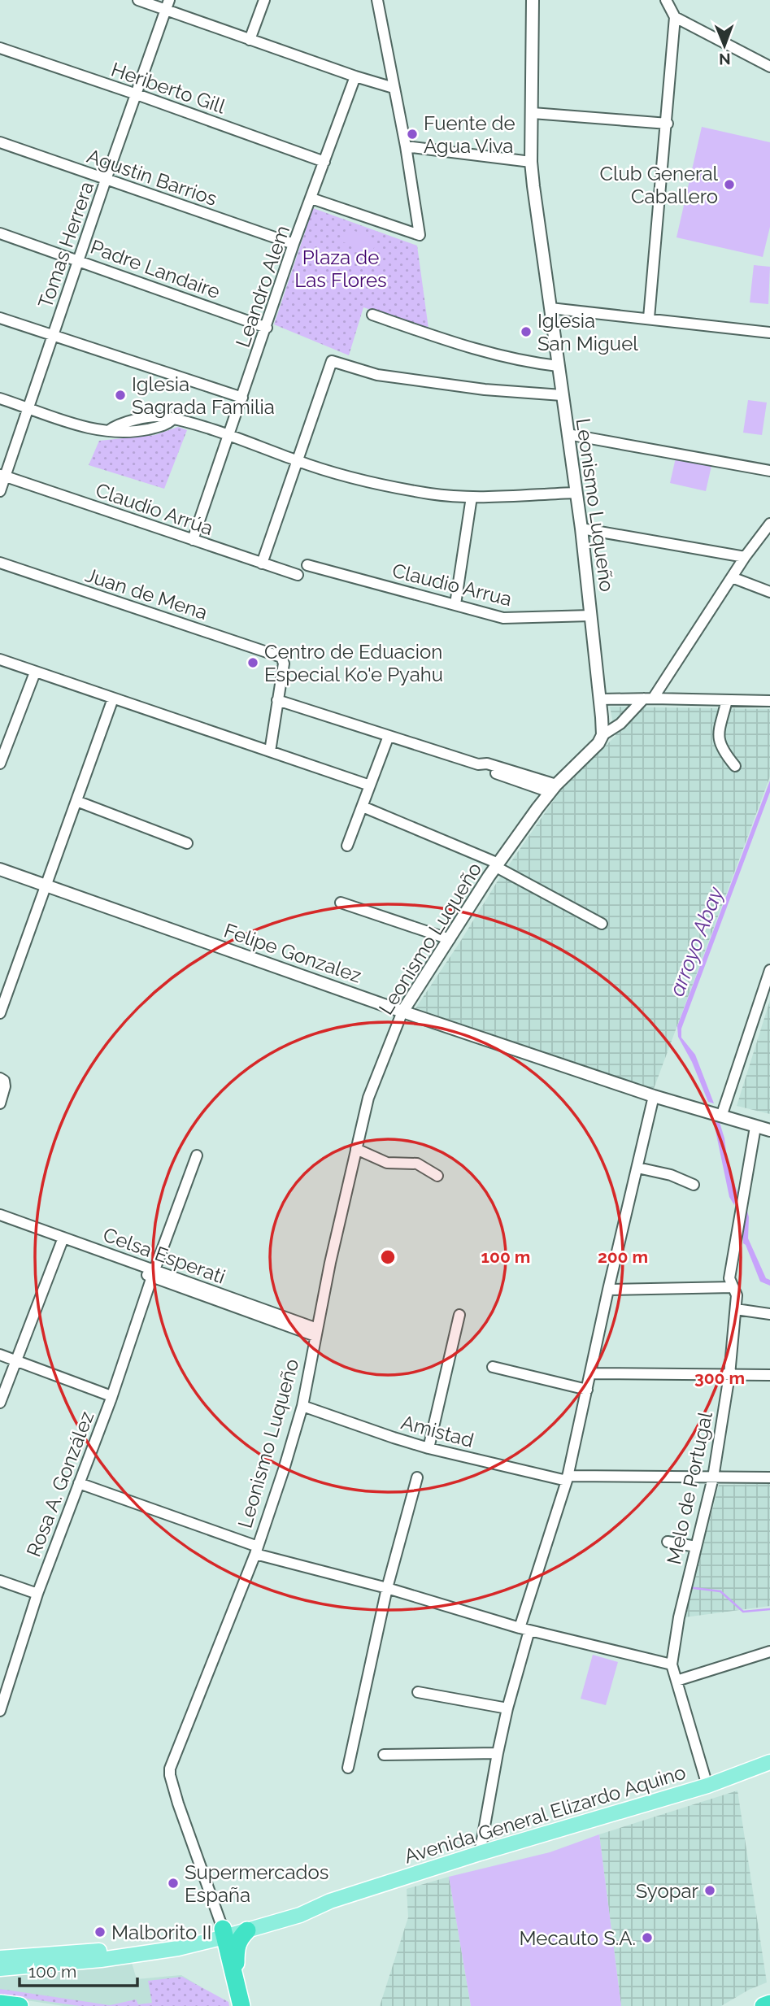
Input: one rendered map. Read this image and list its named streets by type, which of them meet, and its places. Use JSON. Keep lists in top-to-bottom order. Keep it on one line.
{"streets":{"main road":["Avenida General Elizardo Aquino"],"street":["Heriberto Gill","Agustin Barrios","Tomas Herrera","Padre Landaire","Leandro Alem","Leonismo Luqueño","Claudio Arrúa","Claudio Arrua","Juan de Mena","Felipe Gonzalez","Celsa Esperati","Amistad","Rosa A. González","Melo de Portugal"]},"crossings":[["Heriberto Gill","Tomas Herrera"],["Heriberto Gill","Leandro Alem"],["Agustin Barrios","Tomas Herrera"],["Agustin Barrios","Leandro Alem"],["Tomas Herrera","Padre Landaire"],["Tomas Herrera","Claudio Arrúa"],["Padre Landaire","Leandro Alem"],["Leandro Alem","Claudio Arrúa"],["Leonismo Luqueño","Claudio Arrua"],["Leonismo Luqueño","Felipe Gonzalez"],["Leonismo Luqueño","Celsa Esperati"],["Leonismo Luqueño","Amistad"],["Leonismo Luqueño","Avenida General Elizardo Aquino"],["Felipe Gonzalez","Melo de Portugal"],["Celsa Esperati","Rosa A. González"],["Amistad","Melo de Portugal"],["Melo de Portugal","Avenida General Elizardo Aquino"]],"water":["arroyo Abay"],"parks":["Plaza de Las Flores"],"places":["Fuente de Agua Viva","Club General Caballero","Iglesia San Miguel","Iglesia Sagrada Familia","Centro de Eduacion Especial Ko'e Pyahu","Supermercados España","Syopar","Malborito II","Mecauto S.A."],"scale_bar":"100 m","north":"bottom","rings":["100 m","200 m","300 m"]}
